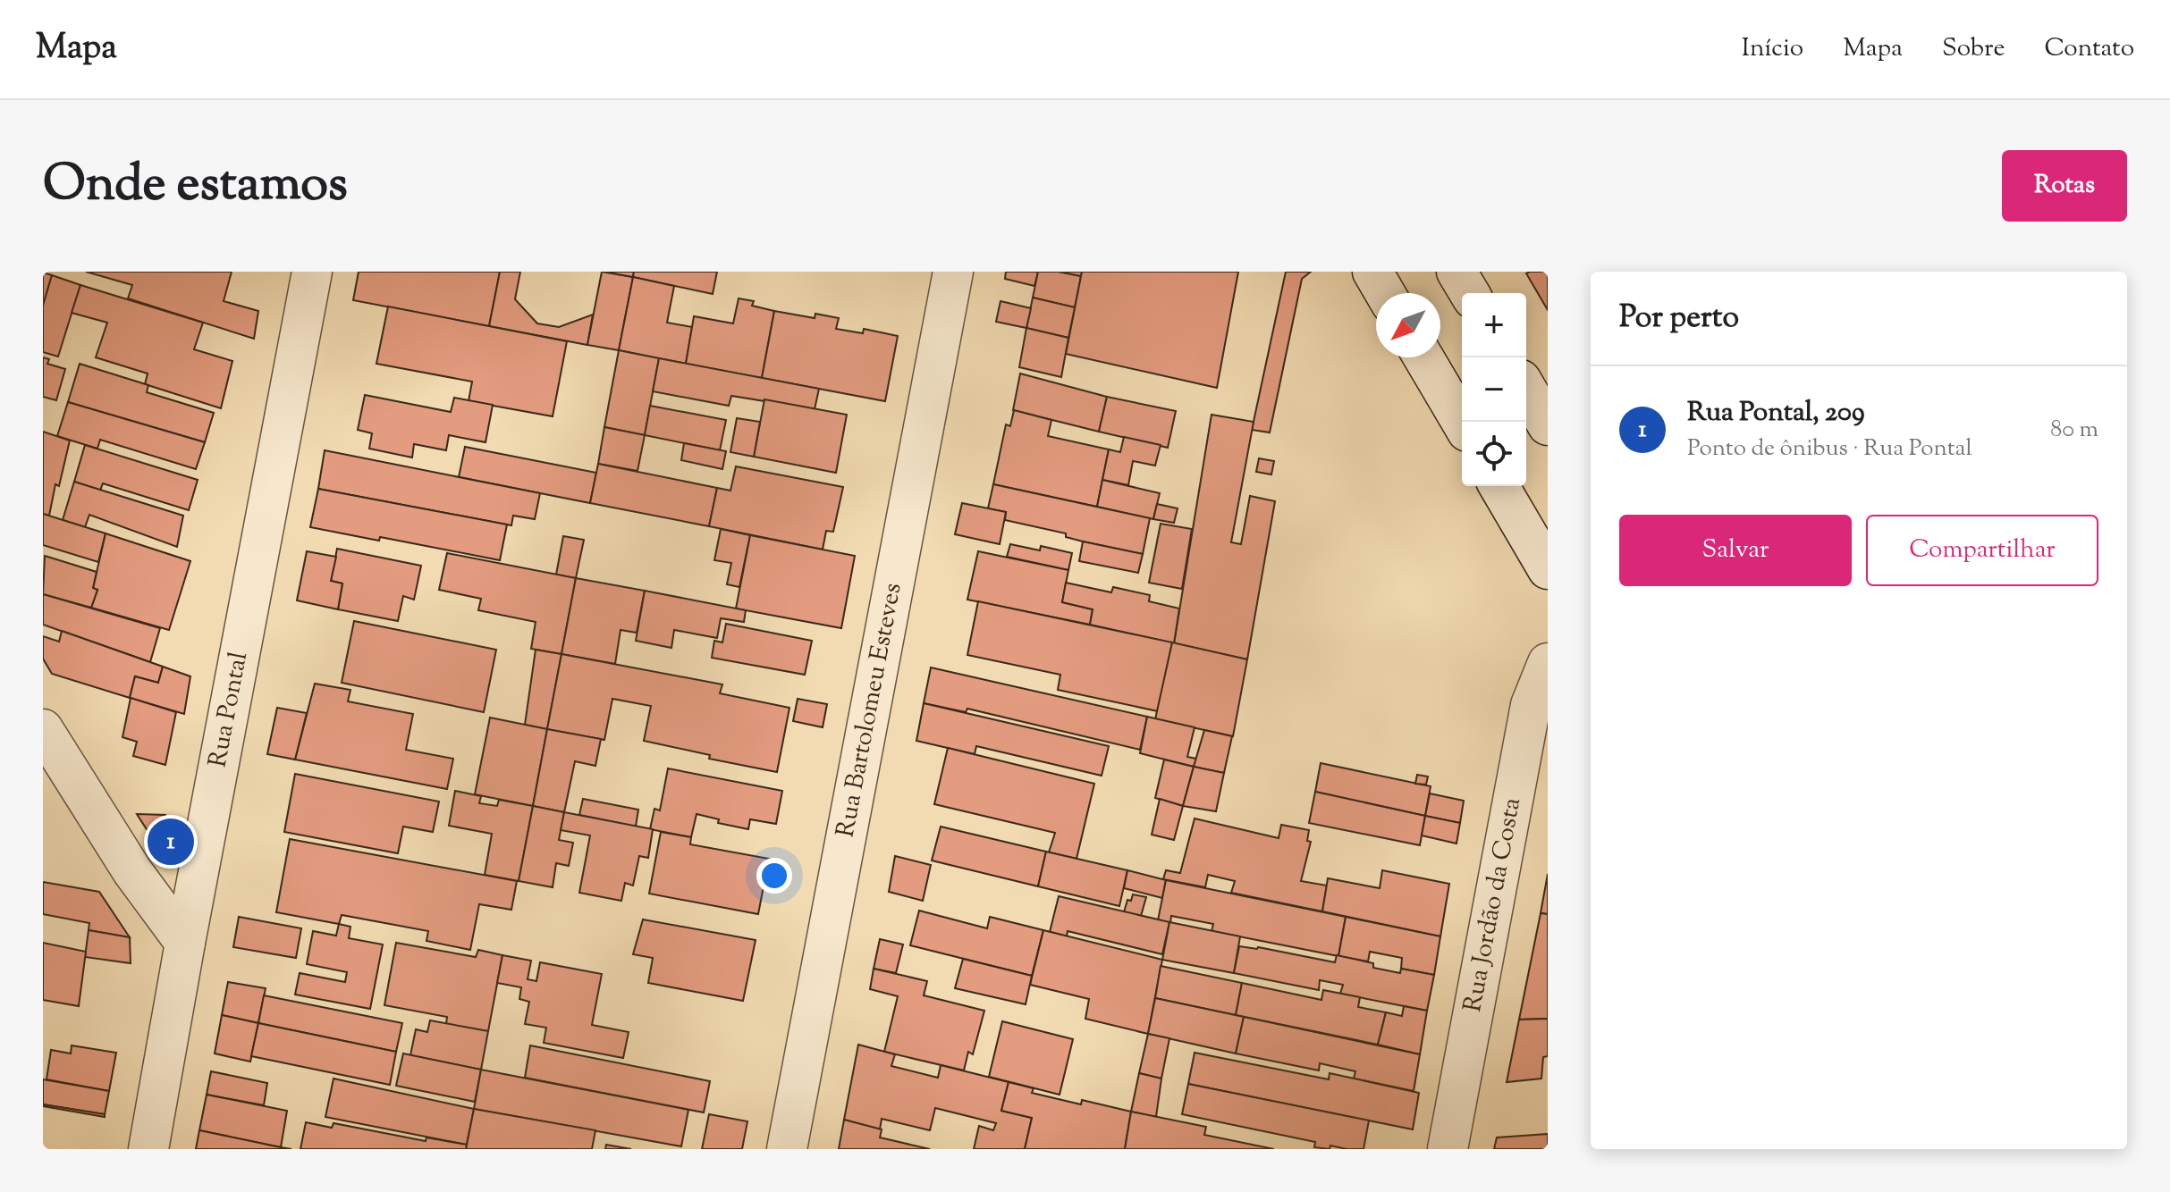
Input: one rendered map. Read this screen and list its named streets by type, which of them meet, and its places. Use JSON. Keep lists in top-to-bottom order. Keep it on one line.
{"streets":{"street":["Rua Pontal","Rua Bartolomeu Esteves","Rua Jordão da Costa"]},"north":"bottom left","page":{"header":"Mapa","nav":["Início","Mapa","Sobre","Contato"],"title":"Onde estamos","buttons":["Rotas",["Salvar","Compartilhar"]],"heading":"Por perto","map_buttons":["+","−"],"list":[{"mark":"1","name":"Rua Pontal, 209","note":"Ponto de ônibus · Rua Pontal","value":"80 m"}],"pins":"1"}}
